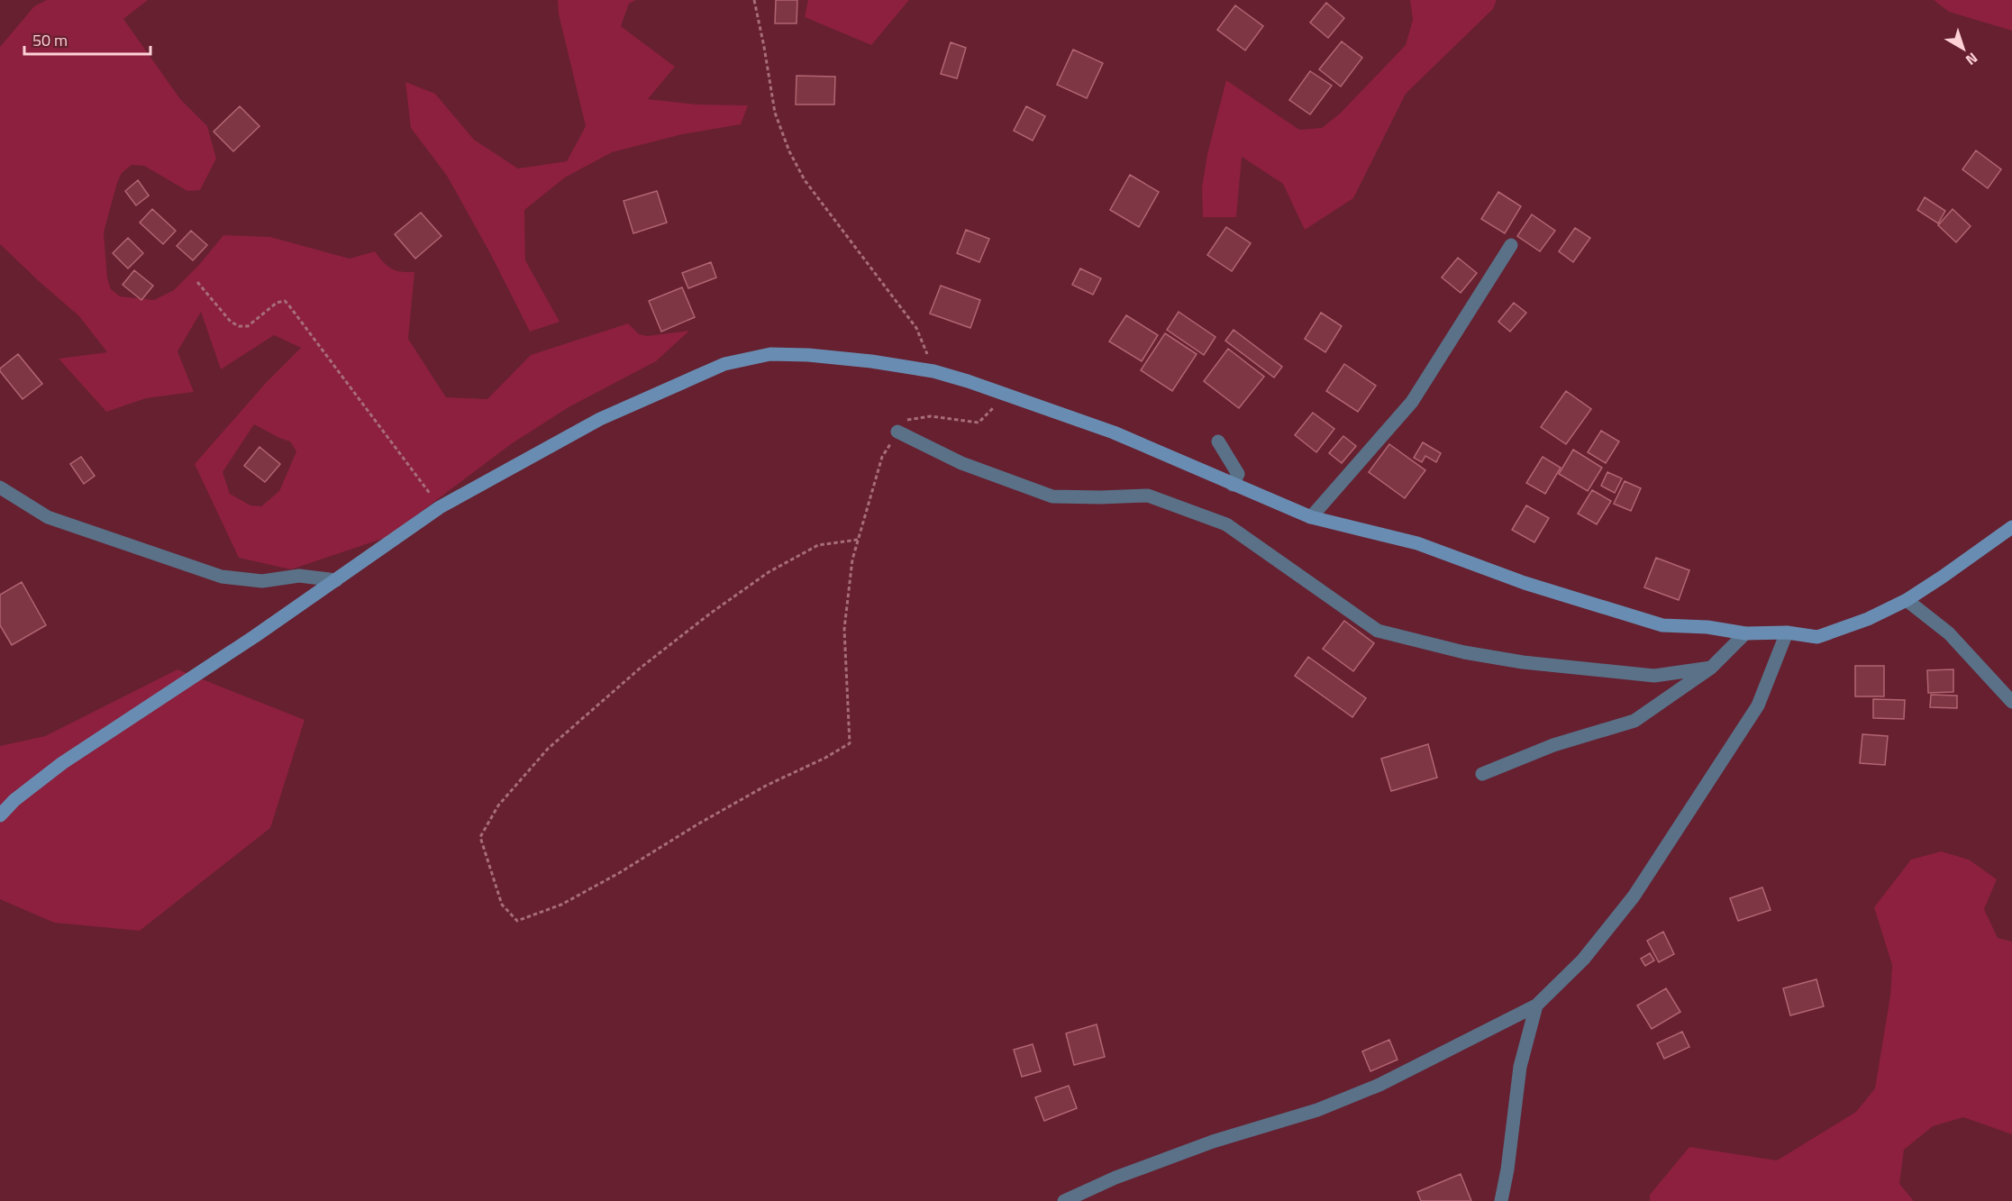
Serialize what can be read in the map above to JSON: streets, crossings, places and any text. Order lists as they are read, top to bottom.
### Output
{
  "scale_bar": "50 m",
  "north": "bottom right"
}
